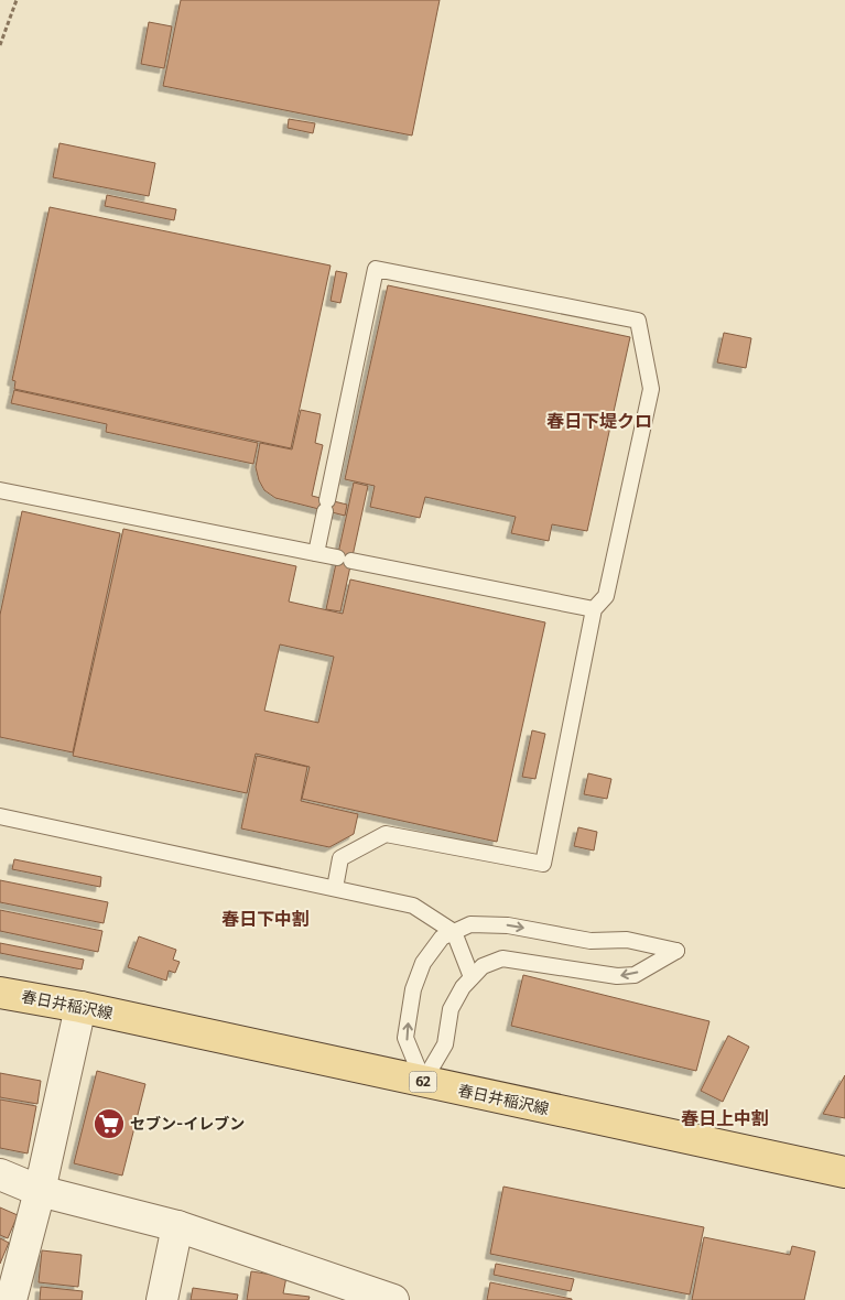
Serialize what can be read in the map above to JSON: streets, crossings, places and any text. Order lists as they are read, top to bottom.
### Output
{
  "streets": {
    "main road": ["春日井稲沢線", "62"]
  },
  "districts": ["春日下堤クロ", "春日下中割", "春日上中割"],
  "places": {
    "supermarket": ["セブン-イレブン"]
  }
}
